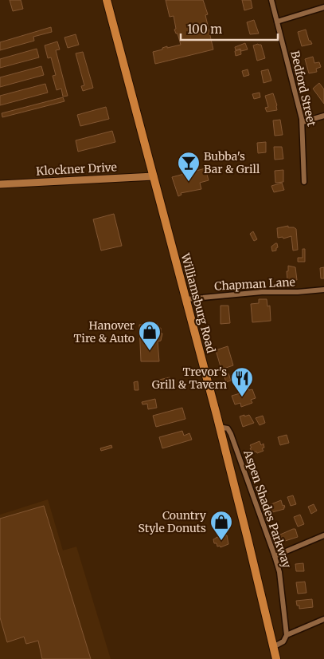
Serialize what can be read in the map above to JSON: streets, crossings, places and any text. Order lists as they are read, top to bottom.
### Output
{
  "streets": {
    "main road": ["Williamsburg Road"],
    "street": [
      "Bedford Street",
      "Klockner Drive",
      "Chapman Lane",
      "Aspen Shades Parkway"
    ]
  },
  "crossings": [
    ["Klockner Drive", "Williamsburg Road"],
    ["Chapman Lane", "Williamsburg Road"],
    ["Williamsburg Road", "Aspen Shades Parkway"]
  ],
  "places": {
    "bar": ["Bubba's Bar & Grill"],
    "shop": ["Hanover Tire & Auto", "Country Style Donuts"],
    "restaurant": ["Trevor's Grill & Tavern"]
  },
  "scale_bar": "100 m"
}
